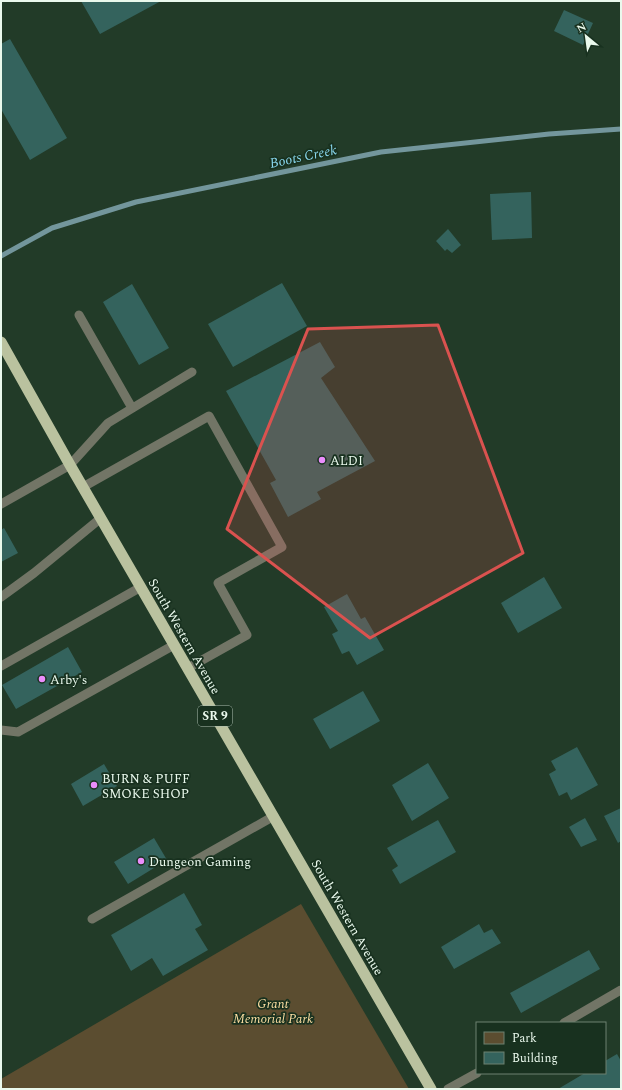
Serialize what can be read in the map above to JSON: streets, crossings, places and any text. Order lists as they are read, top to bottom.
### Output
{
  "streets": {
    "highway": ["South Western Avenue", "SR 9"]
  },
  "water": ["Boots Creek"],
  "parks": ["Grant Memorial Park"],
  "places": [
    "ALDI",
    "Arby's",
    "BURN & PUFF SMOKE SHOP",
    "Dungeon Gaming"
  ],
  "legend": ["Park", "Building"],
  "north": "top left"
}
